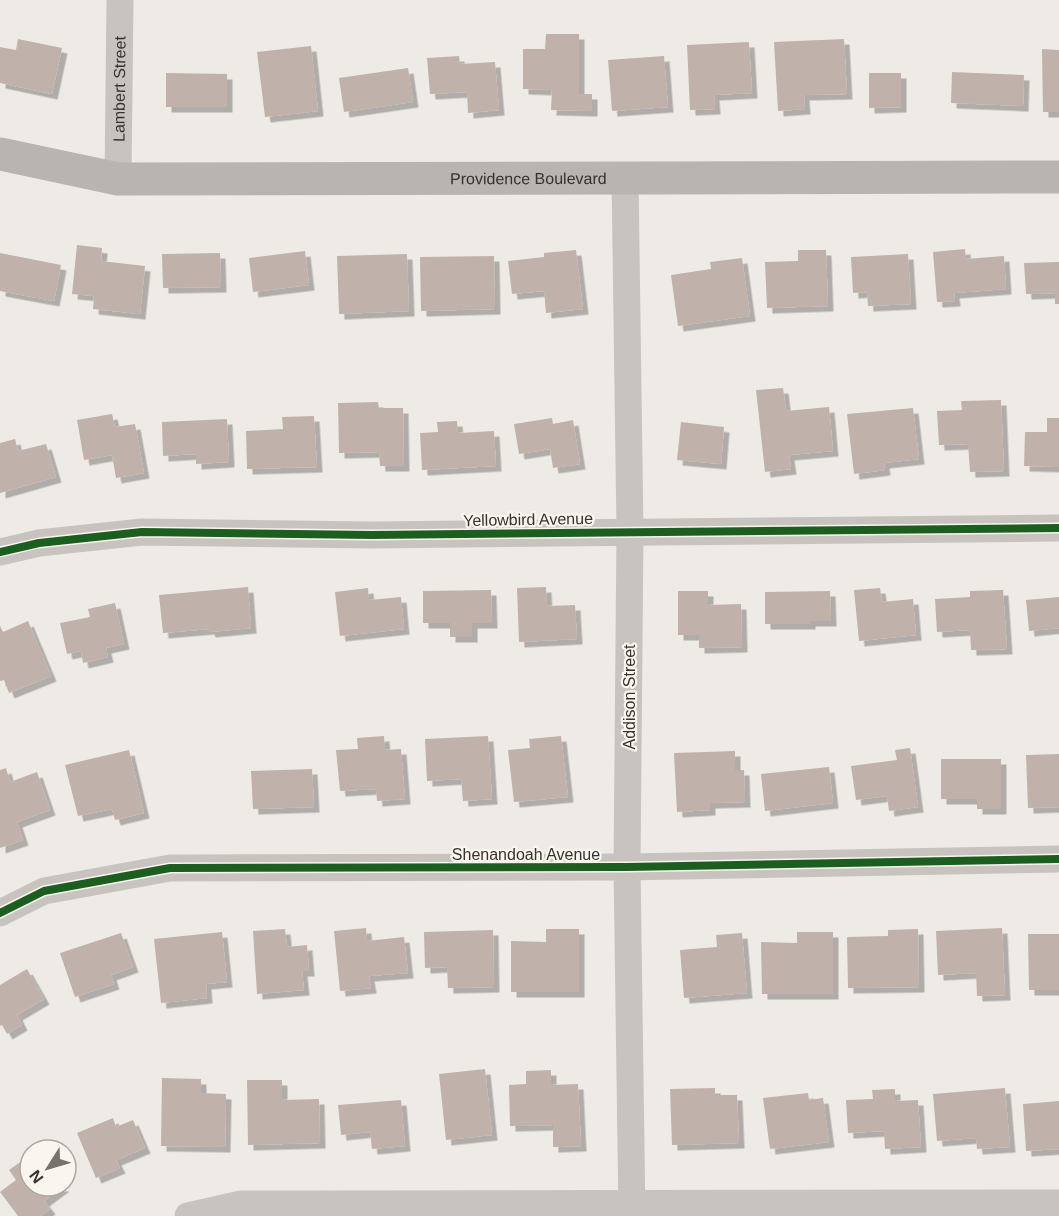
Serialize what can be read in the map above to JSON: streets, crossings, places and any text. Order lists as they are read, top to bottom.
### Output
{
  "streets": {
    "main road": ["Providence Boulevard"],
    "street": [
      "Lambert Street",
      "Yellowbird Avenue",
      "Addison Street",
      "Shenandoah Avenue"
    ]
  },
  "crossings": [
    ["Lambert Street", "Providence Boulevard"],
    ["Providence Boulevard", "Addison Street"],
    ["Yellowbird Avenue", "Addison Street"],
    ["Addison Street", "Shenandoah Avenue"]
  ],
  "north": "bottom left"
}
